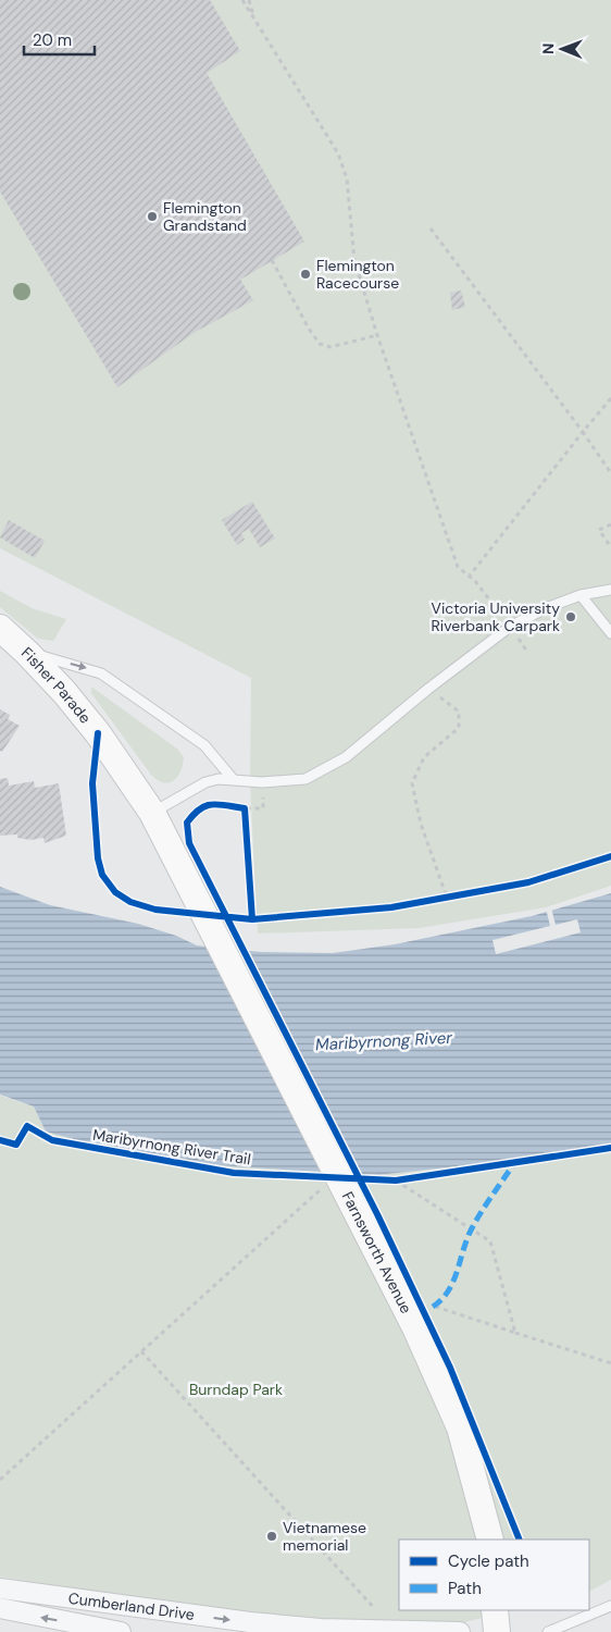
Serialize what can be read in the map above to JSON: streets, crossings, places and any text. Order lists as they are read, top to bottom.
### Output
{
  "streets": {
    "main road": ["Fisher Parade", "Farnsworth Avenue"],
    "street": ["Cumberland Drive"],
    "cycle path": ["Maribyrnong River Trail"]
  },
  "crossings": [
    ["Fisher Parade", "Farnsworth Avenue"]
  ],
  "water": ["Maribyrnong River"],
  "parks": ["Burndap Park"],
  "places": [
    "Flemington Grandstand",
    "Flemington Racecourse",
    "Victoria University Riverbank Carpark",
    "Vietnamese memorial"
  ],
  "legend": ["Cycle path", "Path"],
  "scale_bar": "20 m",
  "north": "left"
}
